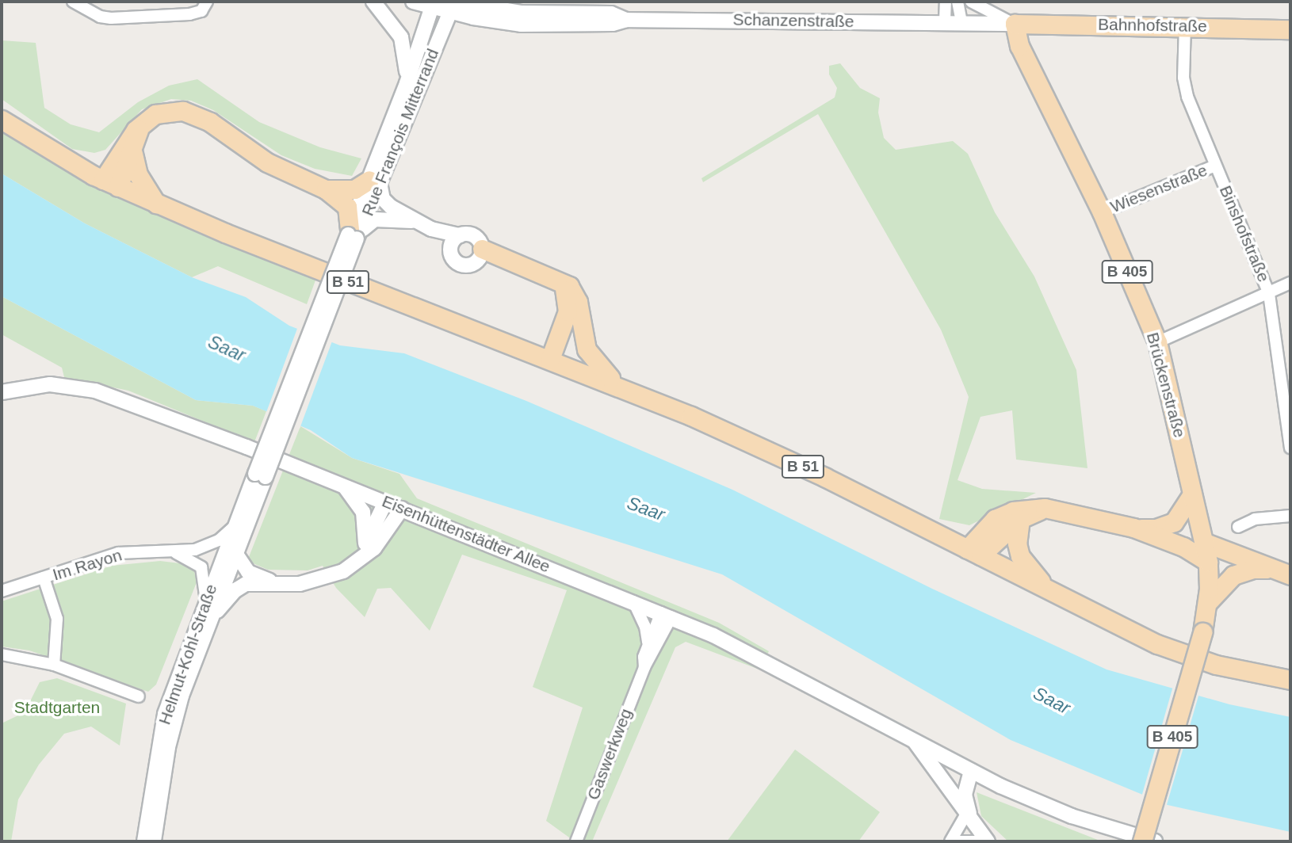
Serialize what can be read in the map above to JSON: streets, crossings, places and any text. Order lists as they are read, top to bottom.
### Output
{
  "streets": {
    "main road": [
      "Bahnhofstraße",
      "B 405",
      "B 51",
      "Brückenstraße"
    ],
    "street": [
      "Schanzenstraße",
      "Rue François Mitterrand",
      "Wiesenstraße",
      "Binshofstraße",
      "Eisenhüttenstädter Allee",
      "Im Rayon",
      "Helmut-Kohl-Straße",
      "Gaswerkweg"
    ]
  },
  "crossings": [
    ["Schanzenstraße", "Bahnhofstraße"],
    ["Schanzenstraße", "Rue François Mitterrand"],
    ["Bahnhofstraße", "Binshofstraße"],
    ["Bahnhofstraße", "Brückenstraße"],
    ["Rue François Mitterrand", "Helmut-Kohl-Straße"],
    ["Wiesenstraße", "Binshofstraße"],
    ["Wiesenstraße", "Brückenstraße"],
    ["Eisenhüttenstädter Allee", "Gaswerkweg"],
    ["Im Rayon", "Helmut-Kohl-Straße"]
  ],
  "water": ["Saar"],
  "parks": ["Stadtgarten"]
}
